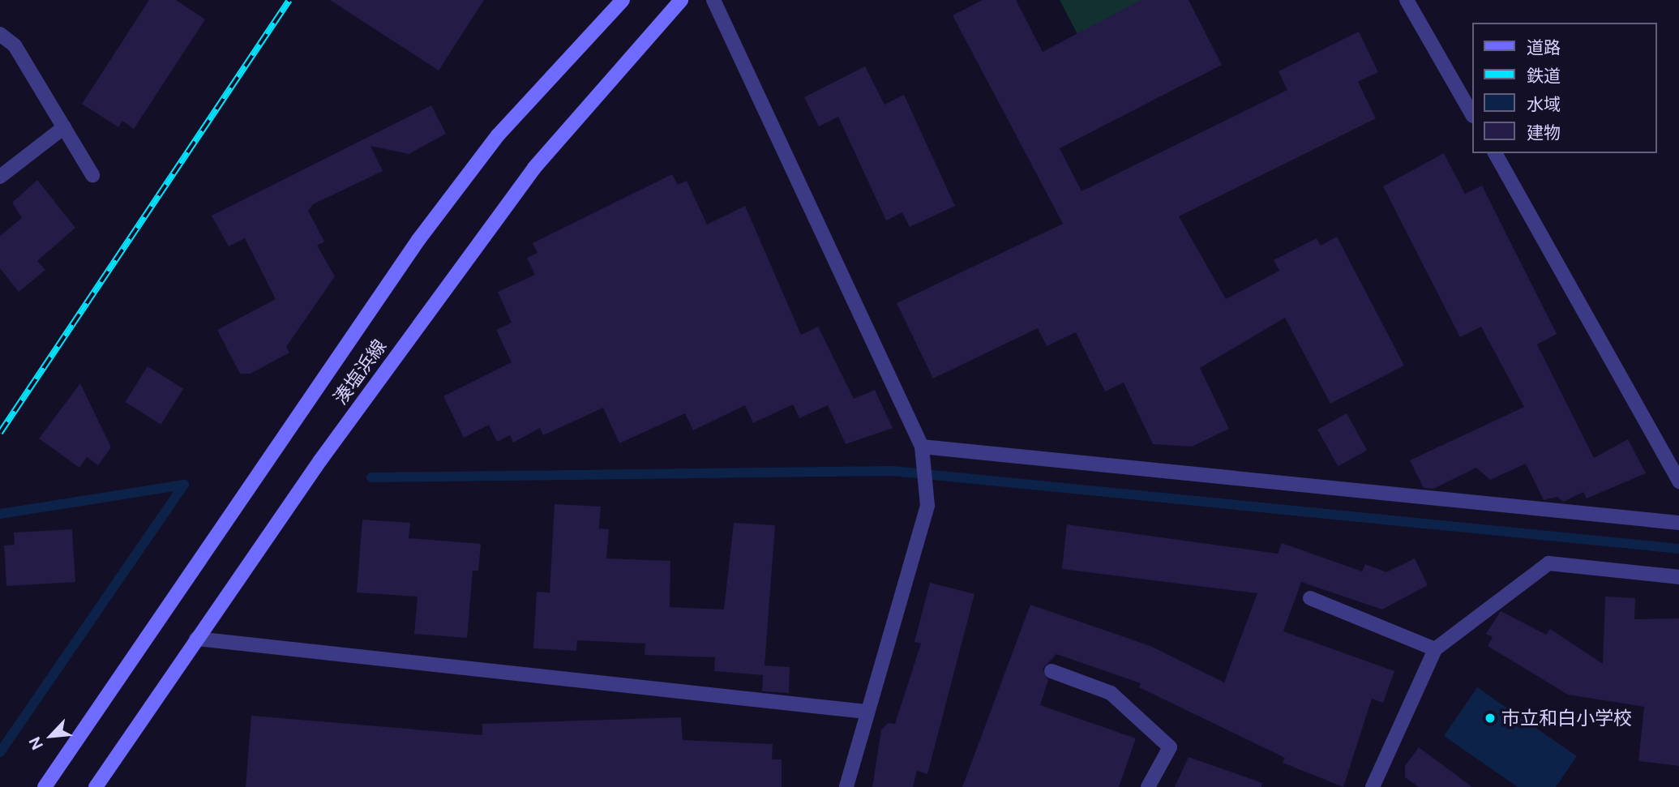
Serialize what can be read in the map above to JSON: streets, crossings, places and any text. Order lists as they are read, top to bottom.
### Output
{
  "streets": {
    "main road": ["湊塩浜線"]
  },
  "places": ["市立和白小学校"],
  "legend": [
    "道路",
    "鉄道",
    "水域",
    "建物"
  ],
  "north": "bottom left"
}
